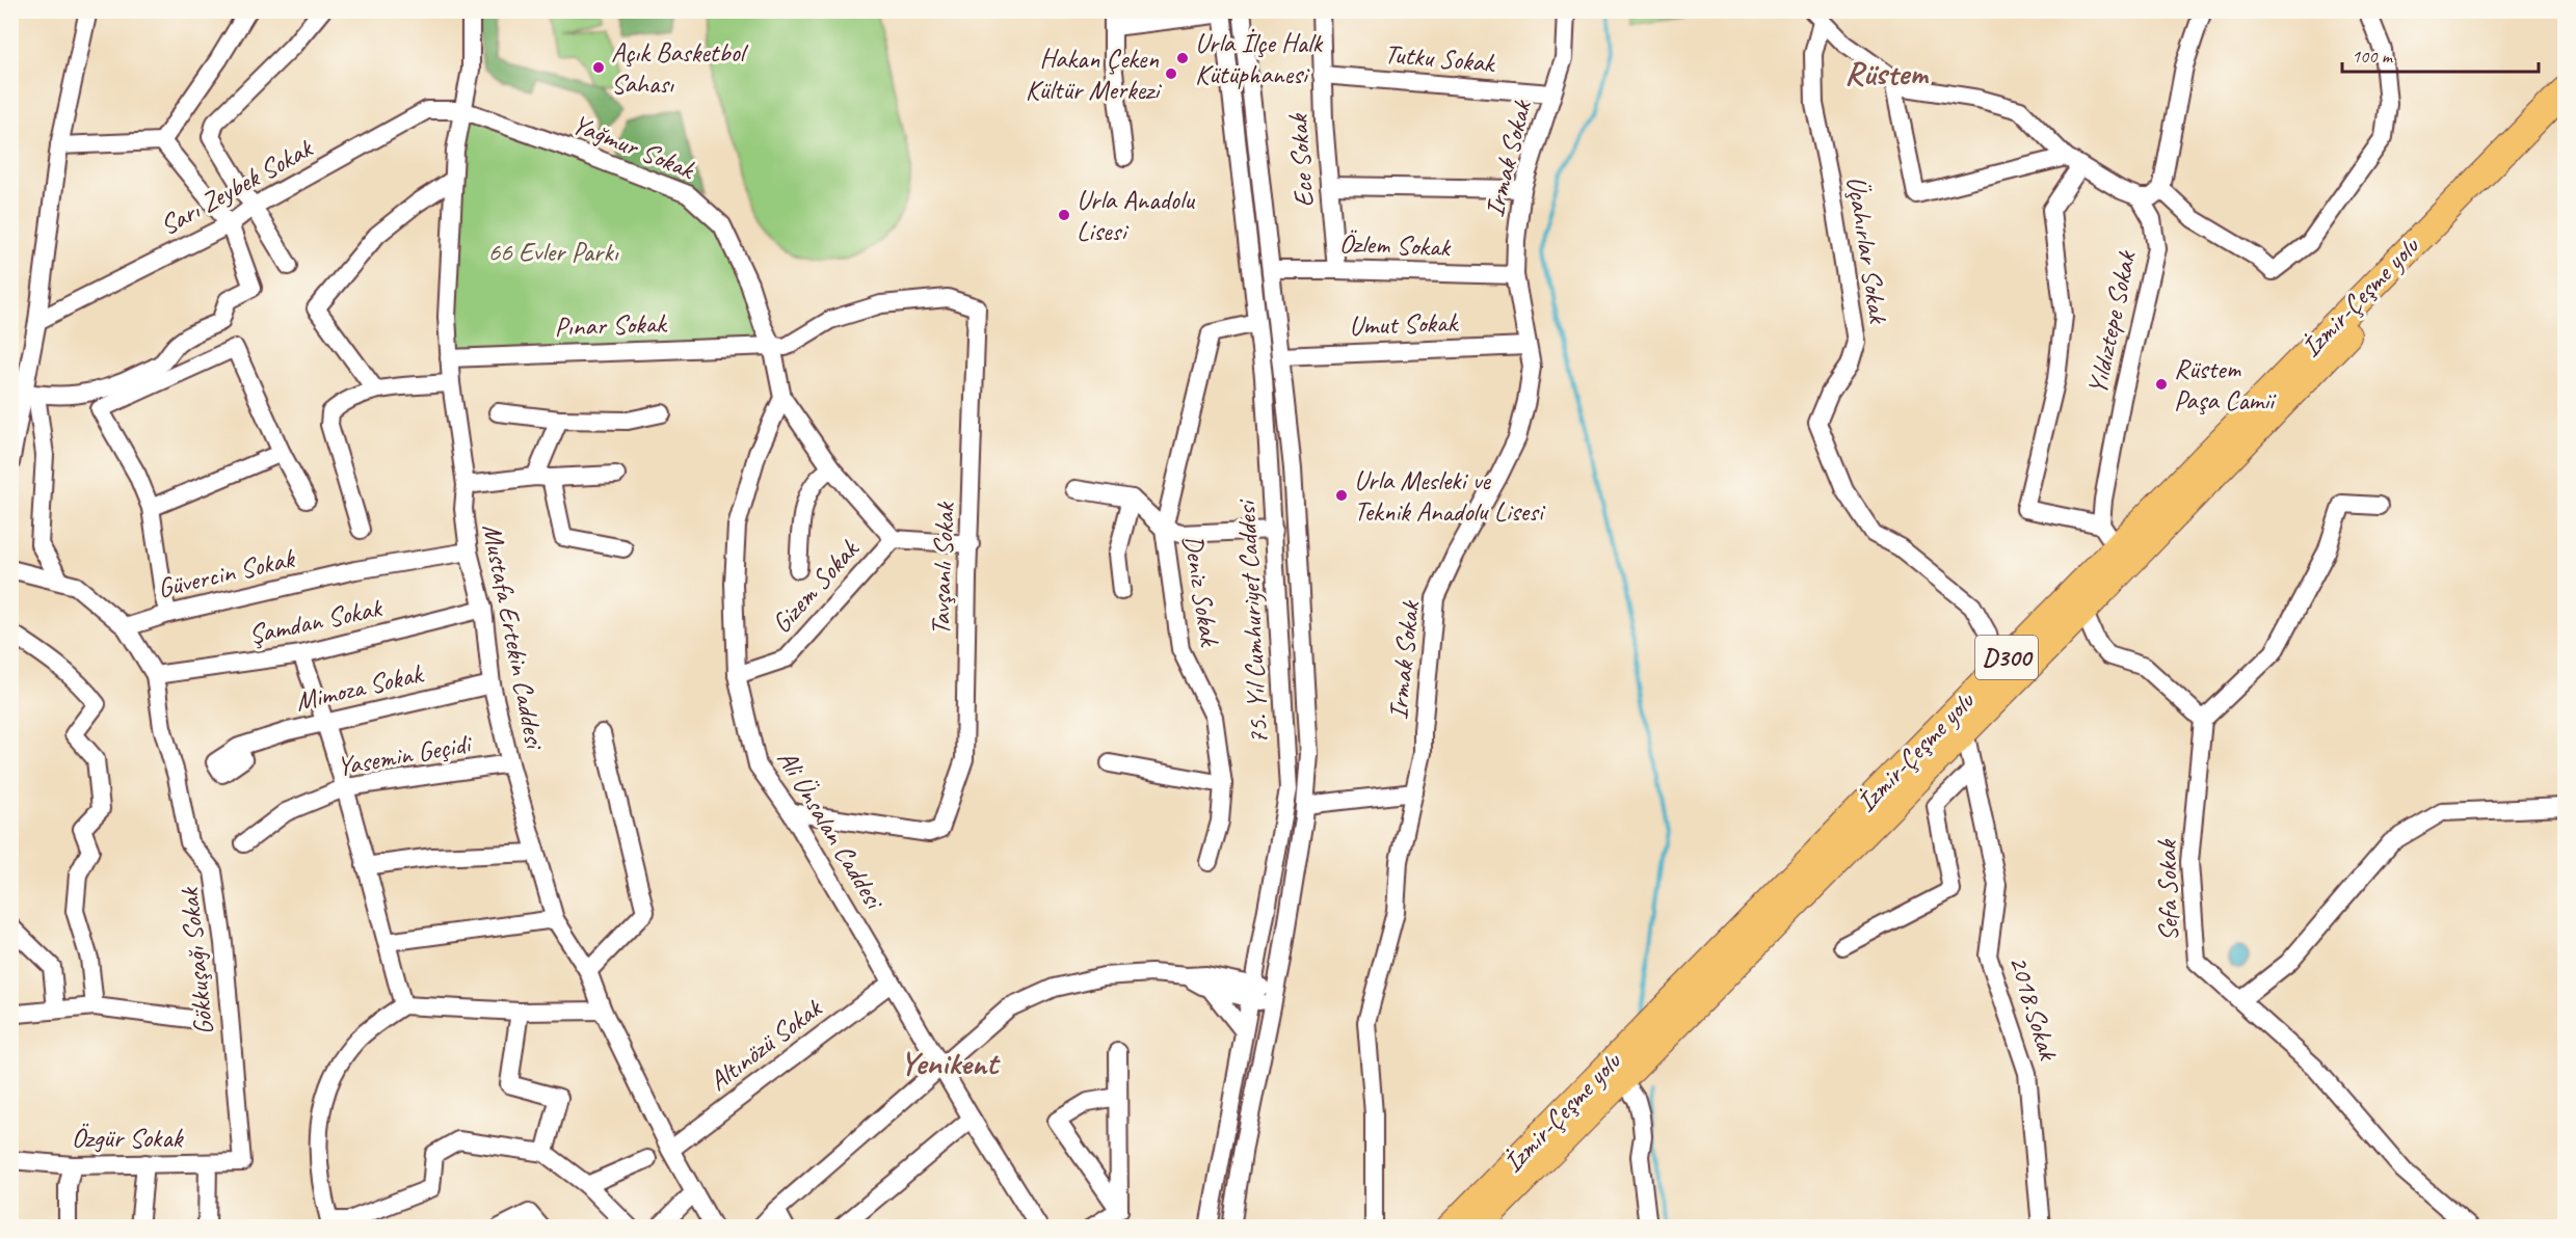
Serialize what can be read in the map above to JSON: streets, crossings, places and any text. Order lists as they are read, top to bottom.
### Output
{
  "streets": {
    "highway": ["İzmir-Çeşme yolu", "D300"],
    "street": [
      "Tutku Sokak",
      "Yağmur Sokak",
      "Irmak Sokak",
      "Ece Sokak",
      "Sarı Zeybek Sokak",
      "Özlem Sokak",
      "Üçahırlar Sokak",
      "Yıldıztepe Sokak",
      "Umut Sokak",
      "Pınar Sokak",
      "Tavşanlı Sokak",
      "Güvercin Sokak",
      "Gizem Sokak",
      "Deniz Sokak",
      "Şamdan Sokak",
      "75. Yıl Cumhuriyet Caddesi",
      "Mustafa Ertekin Caddesi",
      "Mimoza Sokak",
      "Yasemin Geçidi",
      "Ali Ünsalan Caddesi",
      "Sefa Sokak",
      "Gökkuşağı Sokak",
      "2018.Sokak",
      "Altınözü Sokak",
      "Özgür Sokak"
    ]
  },
  "crossings": [
    ["Tutku Sokak", "Irmak Sokak"],
    ["Tutku Sokak", "Ece Sokak"],
    ["Yağmur Sokak", "Sarı Zeybek Sokak"],
    ["Yağmur Sokak", "Pınar Sokak"],
    ["Yağmur Sokak", "Mustafa Ertekin Caddesi"],
    ["Irmak Sokak", "Özlem Sokak"],
    ["Irmak Sokak", "Umut Sokak"],
    ["Ece Sokak", "Özlem Sokak"],
    ["Sarı Zeybek Sokak", "Mustafa Ertekin Caddesi"],
    ["Özlem Sokak", "75. Yıl Cumhuriyet Caddesi"],
    ["Üçahırlar Sokak", "İzmir-Çeşme yolu"],
    ["İzmir-Çeşme yolu", "2018.Sokak"],
    ["Umut Sokak", "75. Yıl Cumhuriyet Caddesi"],
    ["Pınar Sokak", "Tavşanlı Sokak"],
    ["Pınar Sokak", "Mustafa Ertekin Caddesi"],
    ["Tavşanlı Sokak", "Ali Ünsalan Caddesi"],
    ["Güvercin Sokak", "Mustafa Ertekin Caddesi"],
    ["Güvercin Sokak", "Gökkuşağı Sokak"],
    ["Gizem Sokak", "Ali Ünsalan Caddesi"],
    ["Deniz Sokak", "75. Yıl Cumhuriyet Caddesi"],
    ["Şamdan Sokak", "Mustafa Ertekin Caddesi"],
    ["Şamdan Sokak", "Gökkuşağı Sokak"],
    ["Mustafa Ertekin Caddesi", "Mimoza Sokak"],
    ["Mustafa Ertekin Caddesi", "Yasemin Geçidi"],
    ["Mustafa Ertekin Caddesi", "Altınözü Sokak"],
    ["Ali Ünsalan Caddesi", "Altınözü Sokak"],
    ["Gökkuşağı Sokak", "Özgür Sokak"]
  ],
  "districts": ["Rüstem", "Yenikent"],
  "parks": ["66 Evler Parkı"],
  "places": [
    "Urla İlçe Halk Kütüphanesi",
    "Açık Basketbol Sahası",
    "Hakan Çeken Kültür Merkezi",
    "Urla Anadolu Lisesi",
    "Rüstem Paşa Camii",
    "Urla Mesleki ve Teknik Anadolu Lisesi"
  ],
  "scale_bar": "100 m"
}
